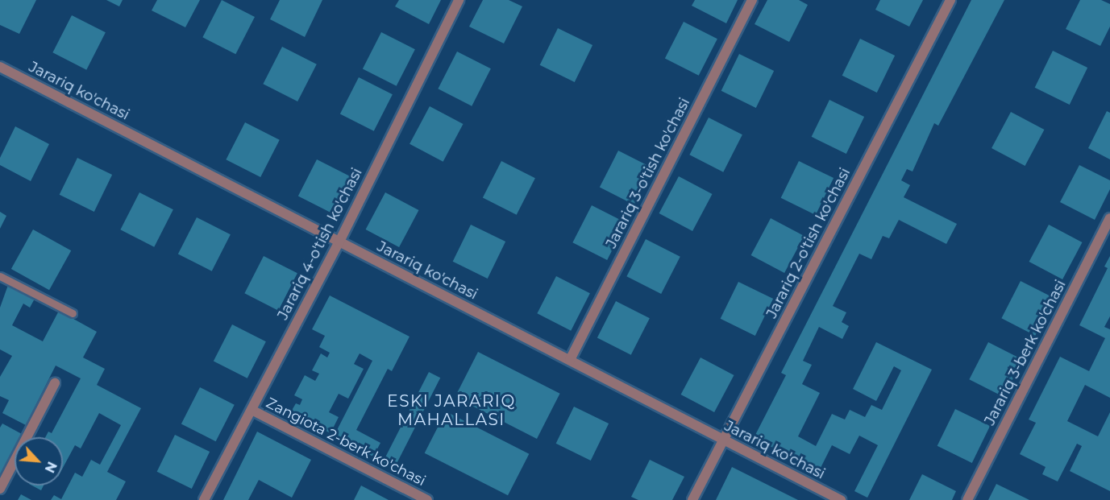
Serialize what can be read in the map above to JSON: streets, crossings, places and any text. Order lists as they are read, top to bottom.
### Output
{
  "streets": {
    "street": [
      "Jarariq ko'chasi",
      "Jarariq 3-o'tish ko'chasi",
      "Jarariq 2-o'tish ko'chasi",
      "Jarariq 4-o'tish ko'chasi",
      "Jarariq 3-berk ko'chasi",
      "Zangiota 2-berk ko'chasi"
    ]
  },
  "crossings": [
    ["Jarariq ko'chasi", "Jarariq 3-o'tish ko'chasi"],
    ["Jarariq ko'chasi", "Jarariq 2-o'tish ko'chasi"],
    ["Jarariq ko'chasi", "Jarariq 4-o'tish ko'chasi"],
    ["Jarariq 4-o'tish ko'chasi", "Zangiota 2-berk ko'chasi"]
  ],
  "districts": ["ESKI JARARIQ MAHALLASI"],
  "north": "bottom right"
}
